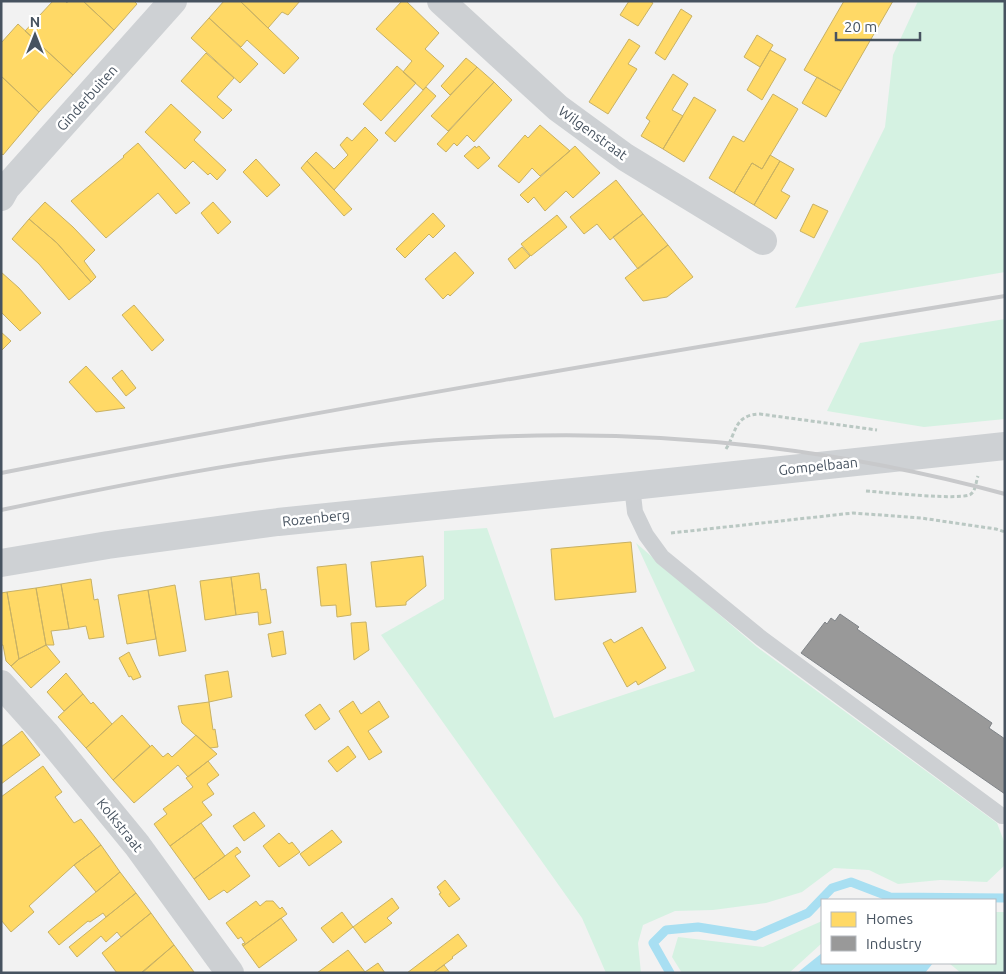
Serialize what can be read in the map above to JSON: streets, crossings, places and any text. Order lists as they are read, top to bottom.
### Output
{
  "streets": {
    "street": [
      "Ginderbuiten",
      "Wilgenstraat",
      "Gompelbaan",
      "Rozenberg",
      "Kolkstraat"
    ]
  },
  "crossings": [
    ["Gompelbaan", "Rozenberg"]
  ],
  "legend": ["Homes", "Industry"],
  "scale_bar": "20 m",
  "north": "top"
}
